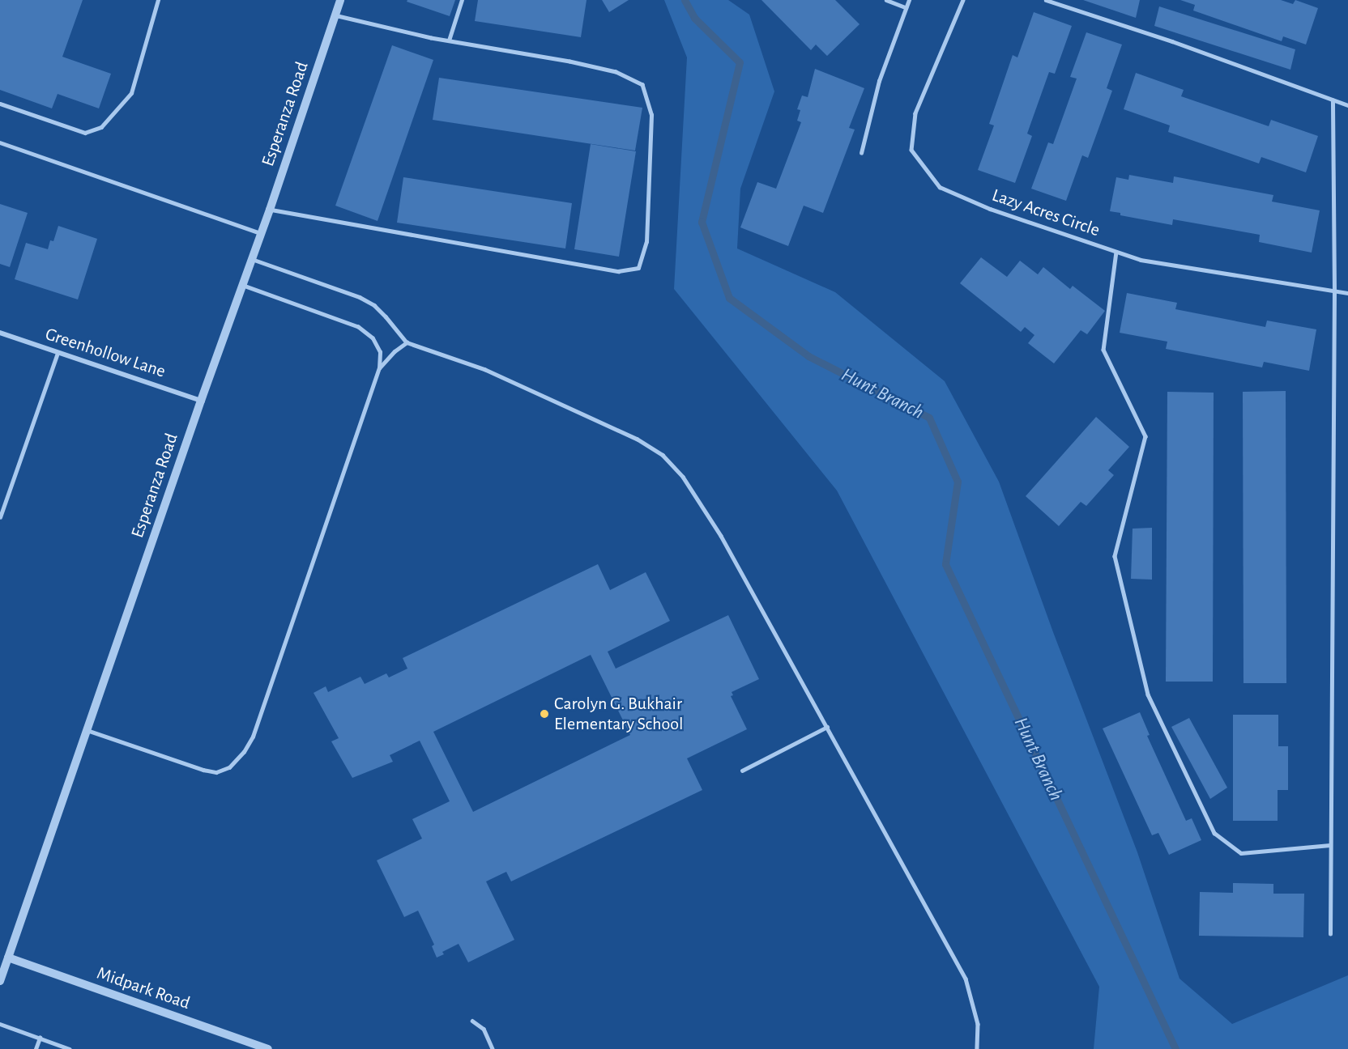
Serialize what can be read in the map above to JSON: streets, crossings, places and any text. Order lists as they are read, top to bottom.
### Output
{
  "streets": {
    "street": ["Esperanza Road", "Greenhollow Lane", "Midpark Road"],
    "lane": ["Lazy Acres Circle"]
  },
  "crossings": [
    ["Esperanza Road", "Greenhollow Lane"],
    ["Esperanza Road", "Midpark Road"]
  ],
  "water": ["Hunt Branch"],
  "places": ["Carolyn G. Bukhair Elementary School"]
}
